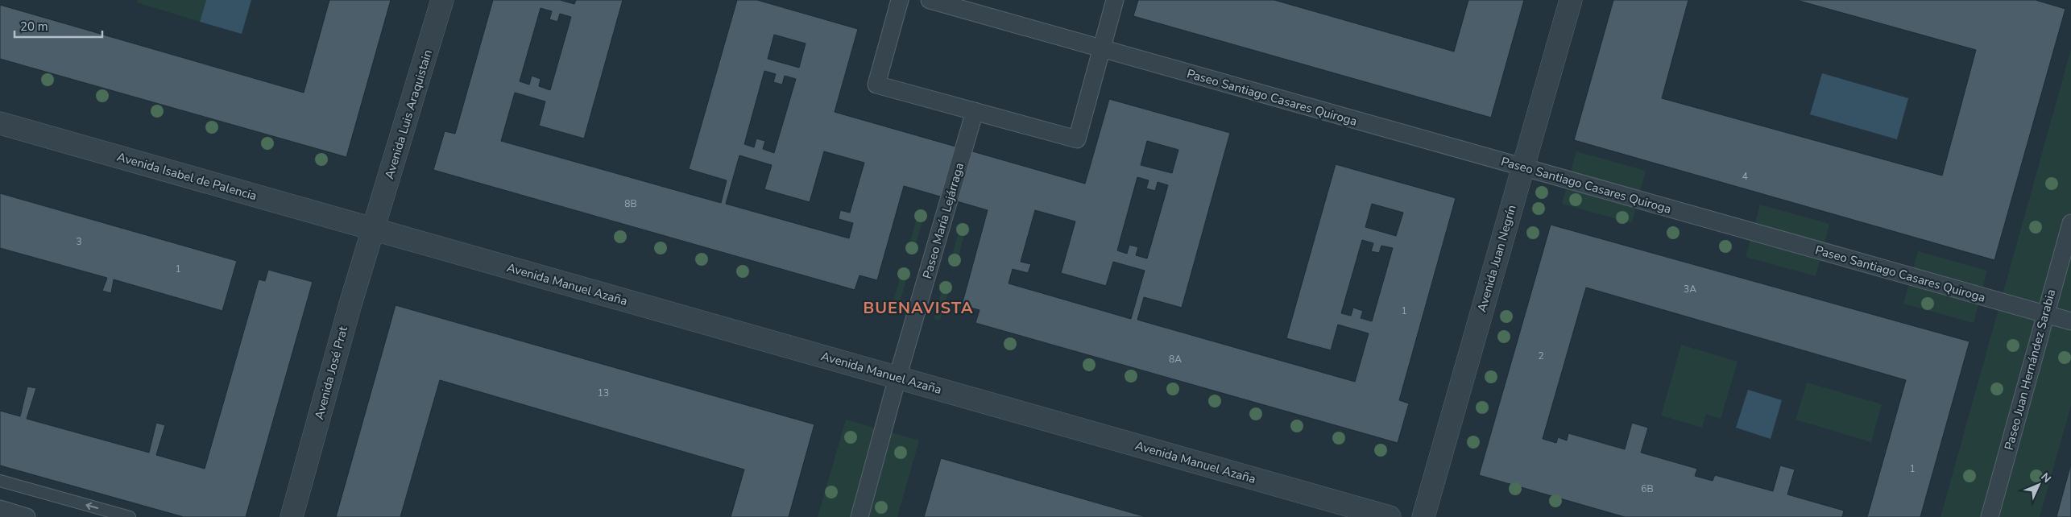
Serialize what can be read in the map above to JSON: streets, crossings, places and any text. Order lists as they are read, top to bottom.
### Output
{
  "streets": {
    "street": [
      "Paseo Santiago Casares Quiroga",
      "Avenida Luis Araquistain",
      "Avenida Isabel de Palencia",
      "Paseo María Lejárraga",
      "Avenida Juan Negrín",
      "Avenida Manuel Azaña",
      "Paseo Juan Hernández Sarabia",
      "Avenida José Prat"
    ]
  },
  "crossings": [
    ["Paseo Santiago Casares Quiroga", "Avenida Juan Negrín"],
    ["Paseo Santiago Casares Quiroga", "Paseo Juan Hernández Sarabia"],
    ["Avenida Luis Araquistain", "Avenida Isabel de Palencia"],
    ["Avenida Luis Araquistain", "Avenida Manuel Azaña"],
    ["Avenida Luis Araquistain", "Avenida José Prat"],
    ["Avenida Isabel de Palencia", "Avenida Manuel Azaña"],
    ["Avenida Isabel de Palencia", "Avenida José Prat"],
    ["Paseo María Lejárraga", "Avenida Manuel Azaña"],
    ["Avenida Manuel Azaña", "Avenida José Prat"]
  ],
  "districts": ["BUENAVISTA"],
  "house_numbers": [
    "4",
    "8B",
    "3",
    "1",
    "3A",
    "1",
    "2",
    "8A",
    "13",
    "1",
    "6B"
  ],
  "scale_bar": "20 m",
  "north": "top right"
}
